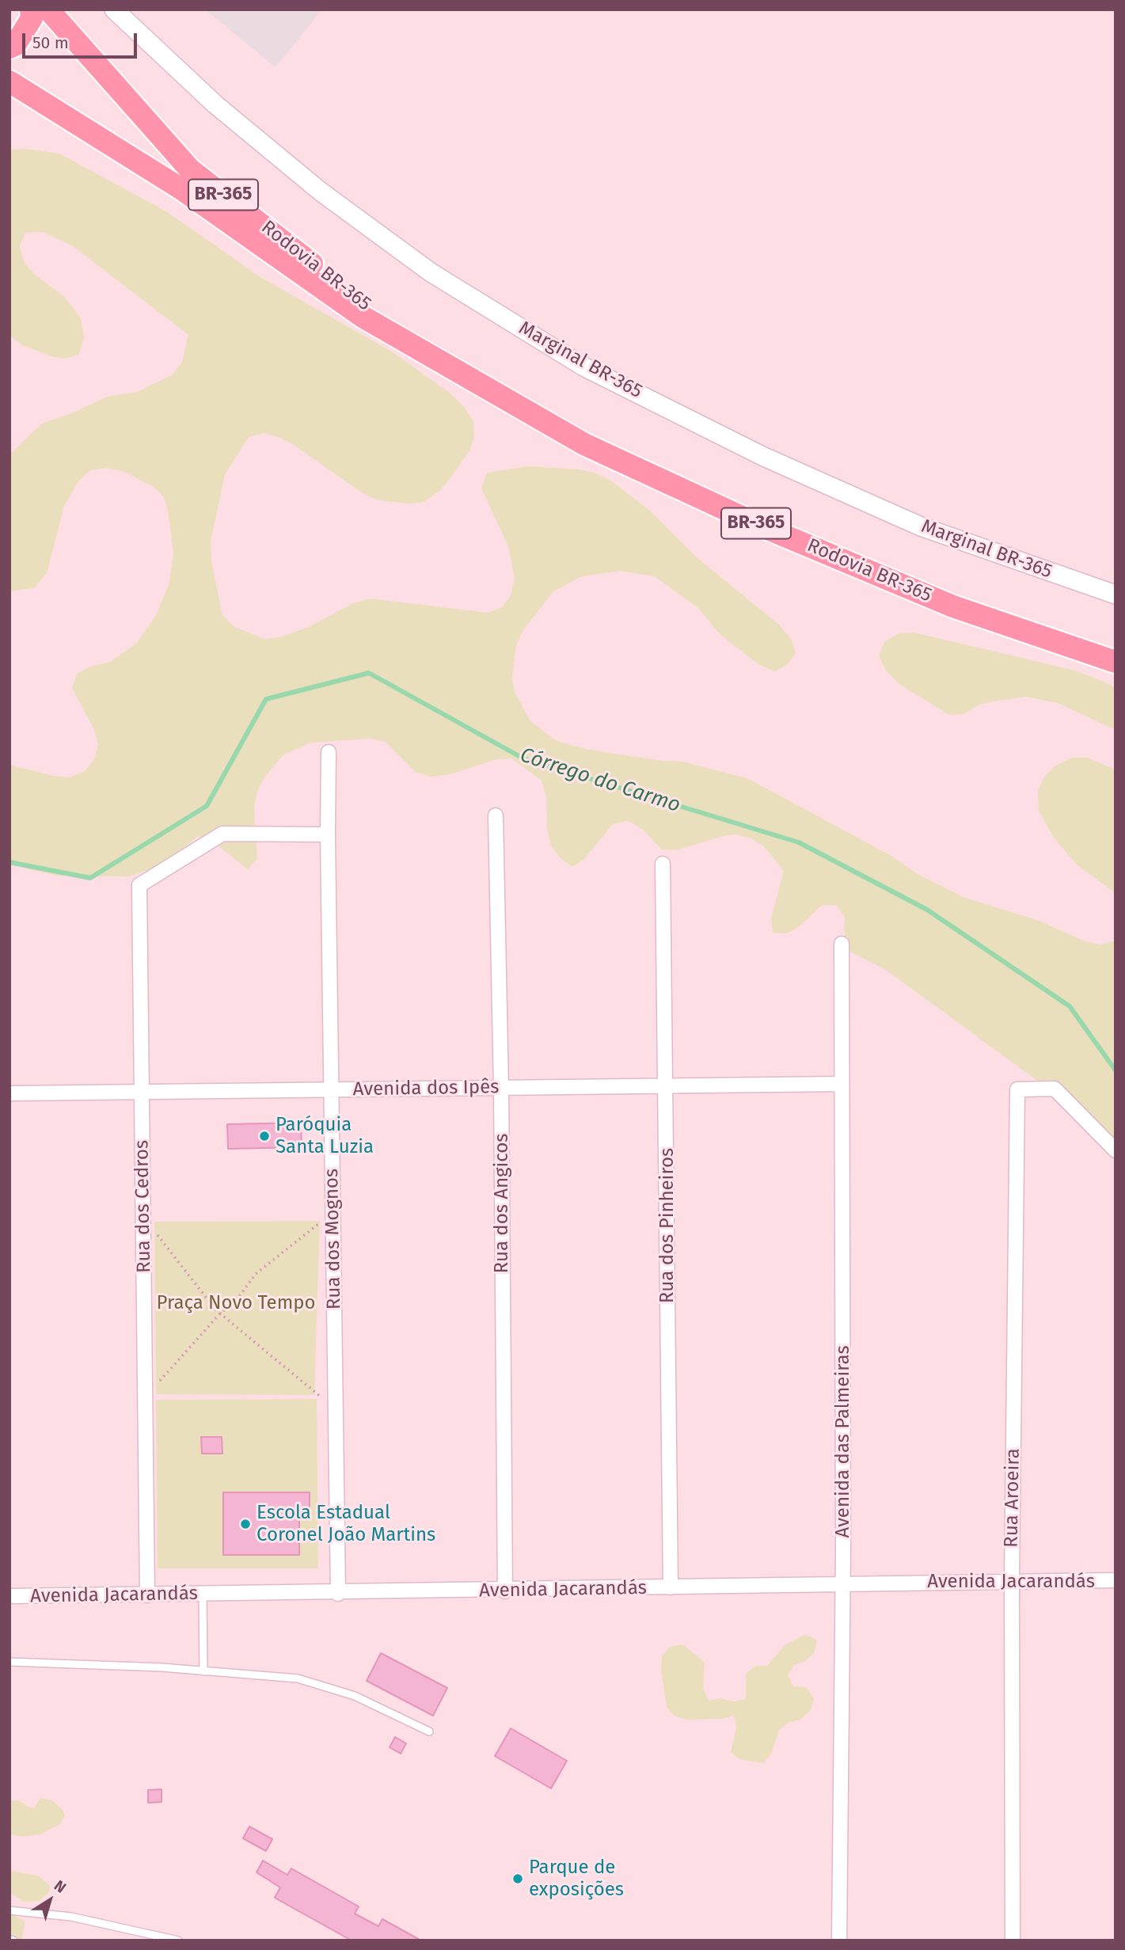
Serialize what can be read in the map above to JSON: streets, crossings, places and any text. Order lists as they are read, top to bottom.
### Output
{
  "streets": {
    "main road": ["BR-365", "Rodovia BR-365"],
    "street": [
      "Marginal BR-365",
      "Avenida dos Ipês",
      "Rua dos Angicos",
      "Rua dos Cedros",
      "Rua dos Pinheiros",
      "Rua dos Mognos",
      "Avenida das Palmeiras",
      "Rua Aroeira",
      "Avenida Jacarandás"
    ]
  },
  "crossings": [
    ["Avenida dos Ipês", "Rua dos Angicos"],
    ["Avenida dos Ipês", "Rua dos Cedros"],
    ["Avenida dos Ipês", "Rua dos Pinheiros"],
    ["Avenida dos Ipês", "Rua dos Mognos"],
    ["Avenida dos Ipês", "Avenida das Palmeiras"],
    ["Rua dos Angicos", "Avenida Jacarandás"],
    ["Rua dos Cedros", "Rua dos Mognos"],
    ["Rua dos Cedros", "Avenida Jacarandás"],
    ["Rua dos Pinheiros", "Avenida Jacarandás"],
    ["Rua dos Mognos", "Avenida Jacarandás"],
    ["Avenida das Palmeiras", "Avenida Jacarandás"],
    ["Rua Aroeira", "Avenida Jacarandás"]
  ],
  "water": ["Córrego do Carmo"],
  "parks": ["Praça Novo Tempo"],
  "places": ["Paróquia Santa Luzia", "Escola Estadual Coronel João Martins", "Parque de exposições"],
  "scale_bar": "50 m",
  "north": "top right"
}
